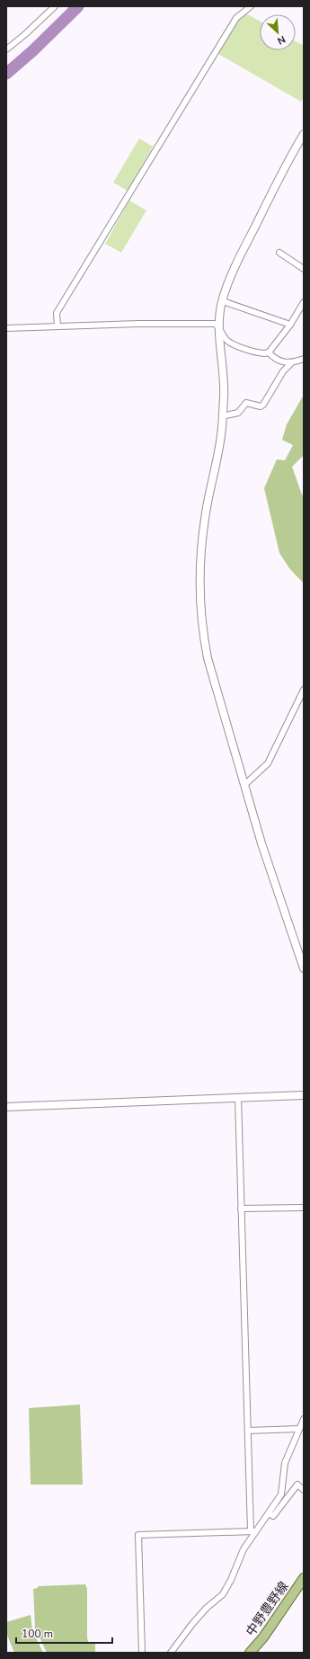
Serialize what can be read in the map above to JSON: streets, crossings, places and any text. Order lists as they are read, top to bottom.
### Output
{
  "streets": {
    "main road": ["中野豊野線"]
  },
  "scale_bar": "100 m",
  "north": "bottom right"
}
